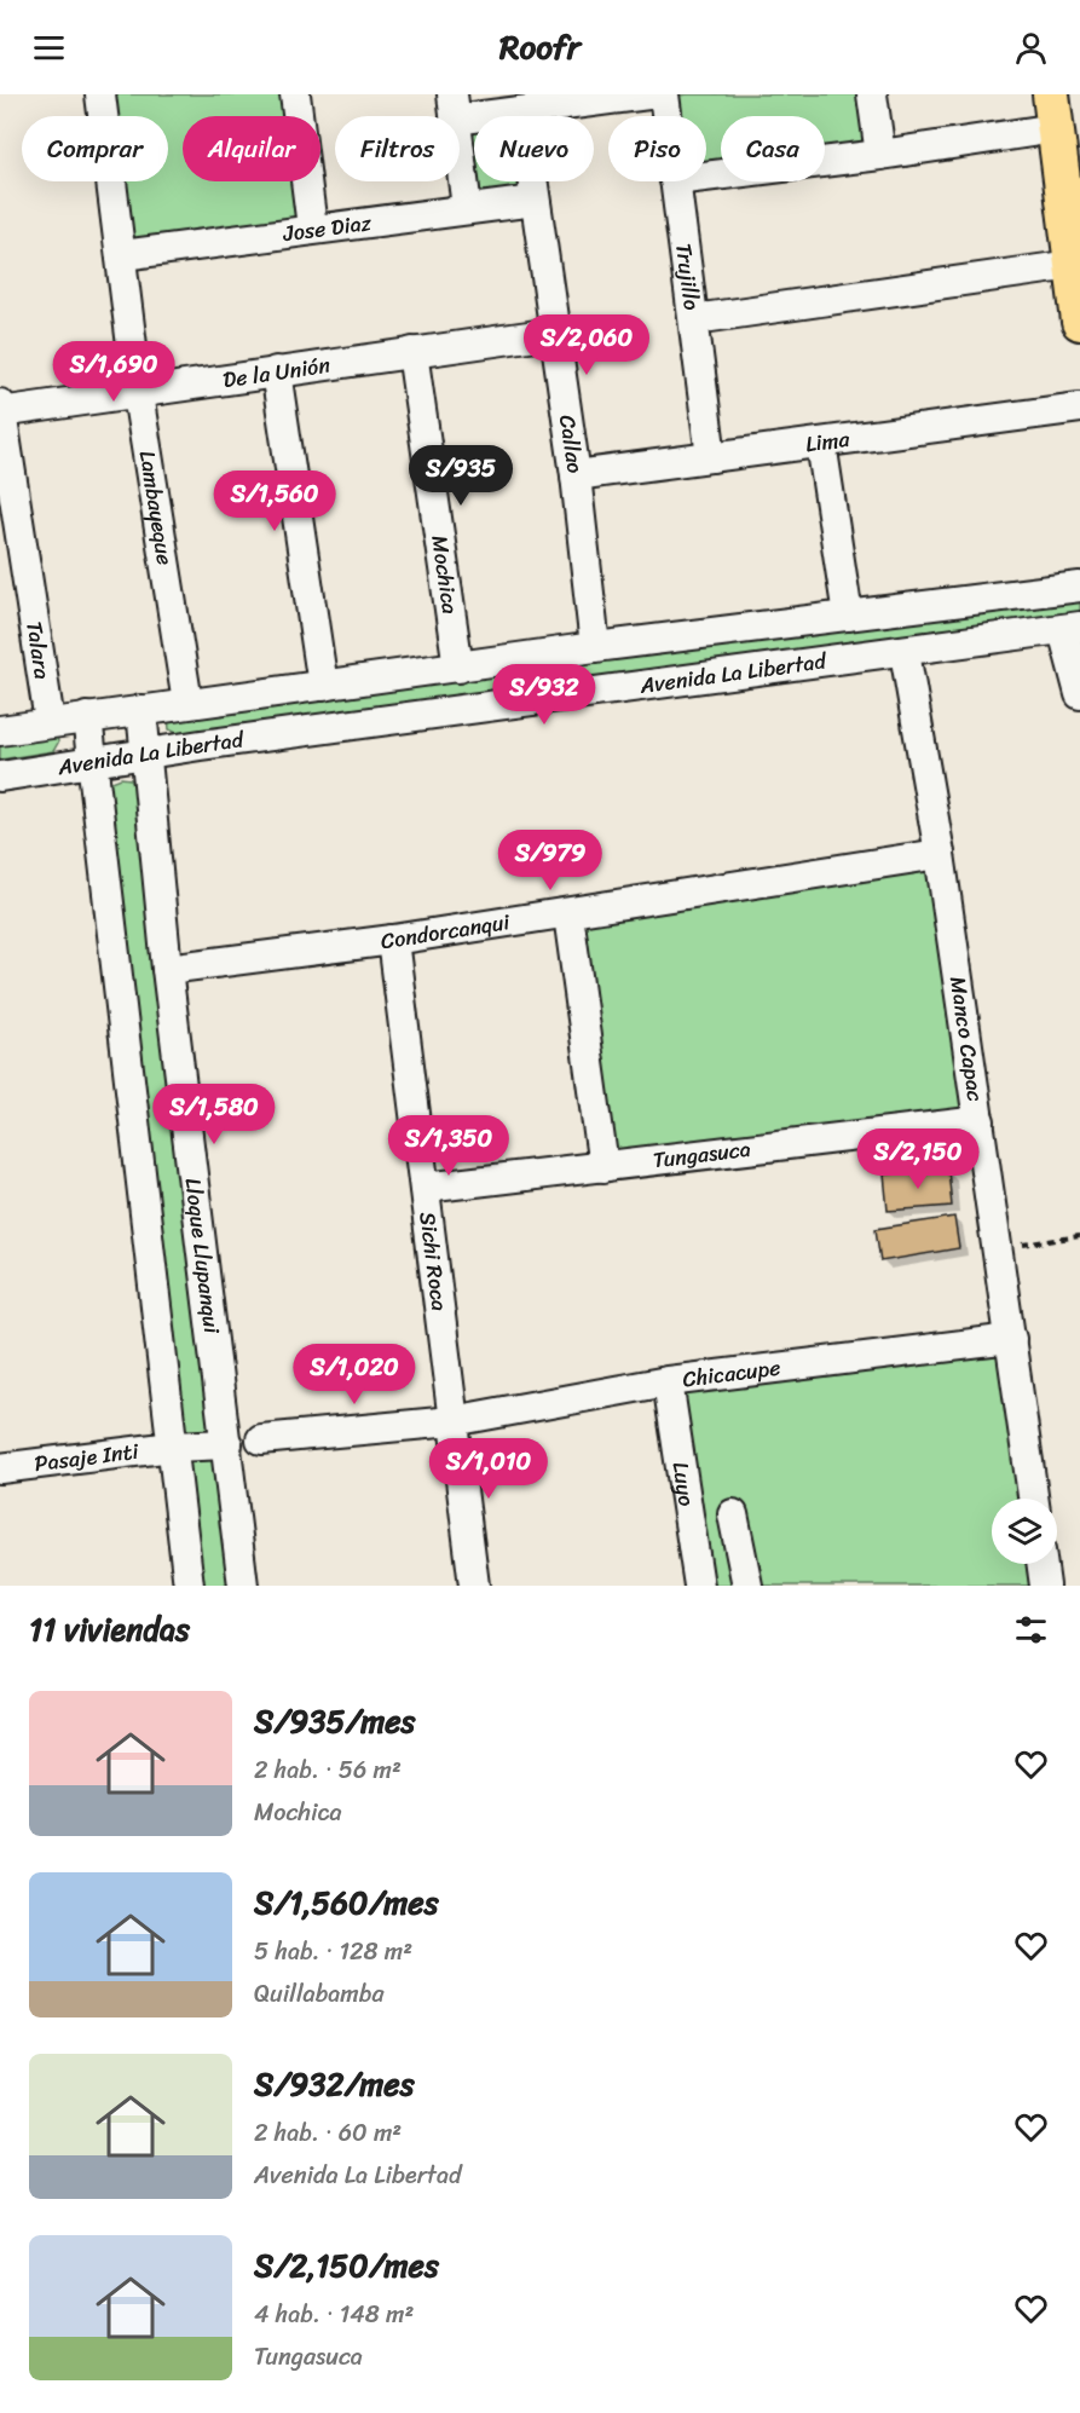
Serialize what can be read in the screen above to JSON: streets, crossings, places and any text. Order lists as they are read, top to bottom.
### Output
{
  "streets": {
    "street": [
      "Jose Diaz",
      "Trujillo",
      "De la Unión",
      "Lima",
      "Callao",
      "Lambayeque",
      "Mochica",
      "Talara",
      "Avenida La Libertad",
      "Condorcanqui",
      "Manco Capac",
      "Tungasuca",
      "Lloque Llupanqui",
      "Sichi Roca",
      "Chicacupe",
      "Pasaje Inti",
      "Luyo"
    ]
  },
  "crossings": [
    ["Jose Diaz", "Callao"],
    ["Jose Diaz", "Lambayeque"],
    ["Trujillo", "Lima"],
    ["De la Unión", "Callao"],
    ["De la Unión", "Lambayeque"],
    ["De la Unión", "Mochica"],
    ["De la Unión", "Talara"],
    ["Lima", "Callao"],
    ["Callao", "Avenida La Libertad"],
    ["Lambayeque", "Avenida La Libertad"],
    ["Mochica", "Avenida La Libertad"],
    ["Talara", "Avenida La Libertad"],
    ["Avenida La Libertad", "Manco Capac"],
    ["Avenida La Libertad", "Lloque Llupanqui"],
    ["Condorcanqui", "Manco Capac"],
    ["Condorcanqui", "Lloque Llupanqui"],
    ["Condorcanqui", "Sichi Roca"],
    ["Manco Capac", "Tungasuca"],
    ["Manco Capac", "Chicacupe"],
    ["Tungasuca", "Sichi Roca"],
    ["Lloque Llupanqui", "Pasaje Inti"],
    ["Sichi Roca", "Chicacupe"],
    ["Chicacupe", "Luyo"]
  ],
  "page": {
    "header": "Roofr",
    "chip": [
      "Comprar",
      "Alquilar",
      "Filtros",
      "Nuevo",
      "Piso",
      "Casa"
    ],
    "price": [
      "S/2,060",
      "S/1,690",
      "S/935",
      "S/1,560",
      "S/932",
      "S/979",
      "S/1,580",
      "S/1,350",
      "S/2,150",
      "S/1,020",
      "S/1,010"
    ],
    "heading": "11 viviendas",
    "list": [
      {
        "name": "S/935/mes",
        "note": "2 hab. · 56 m² · Mochica"
      },
      {
        "name": "S/1,560/mes",
        "note": "5 hab. · 128 m² · Quillabamba"
      },
      {
        "name": "S/932/mes",
        "note": "2 hab. · 60 m² · Avenida La Libertad"
      },
      {
        "name": "S/2,150/mes",
        "note": "4 hab. · 148 m² · Tungasuca"
      }
    ]
  }
}
